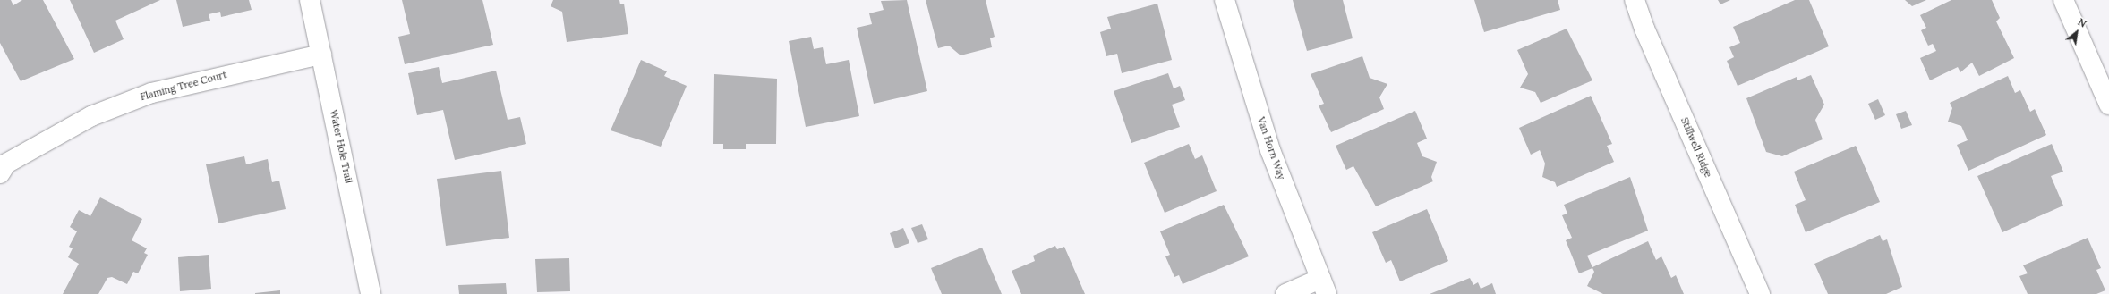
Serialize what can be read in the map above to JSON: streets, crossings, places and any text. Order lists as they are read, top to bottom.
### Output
{
  "streets": {
    "street": [
      "Flaming Tree Court",
      "Water Hole Trail",
      "Stillwell Ridge",
      "Van Horn Way"
    ]
  },
  "crossings": [
    ["Flaming Tree Court", "Water Hole Trail"]
  ],
  "north": "top right"
}
